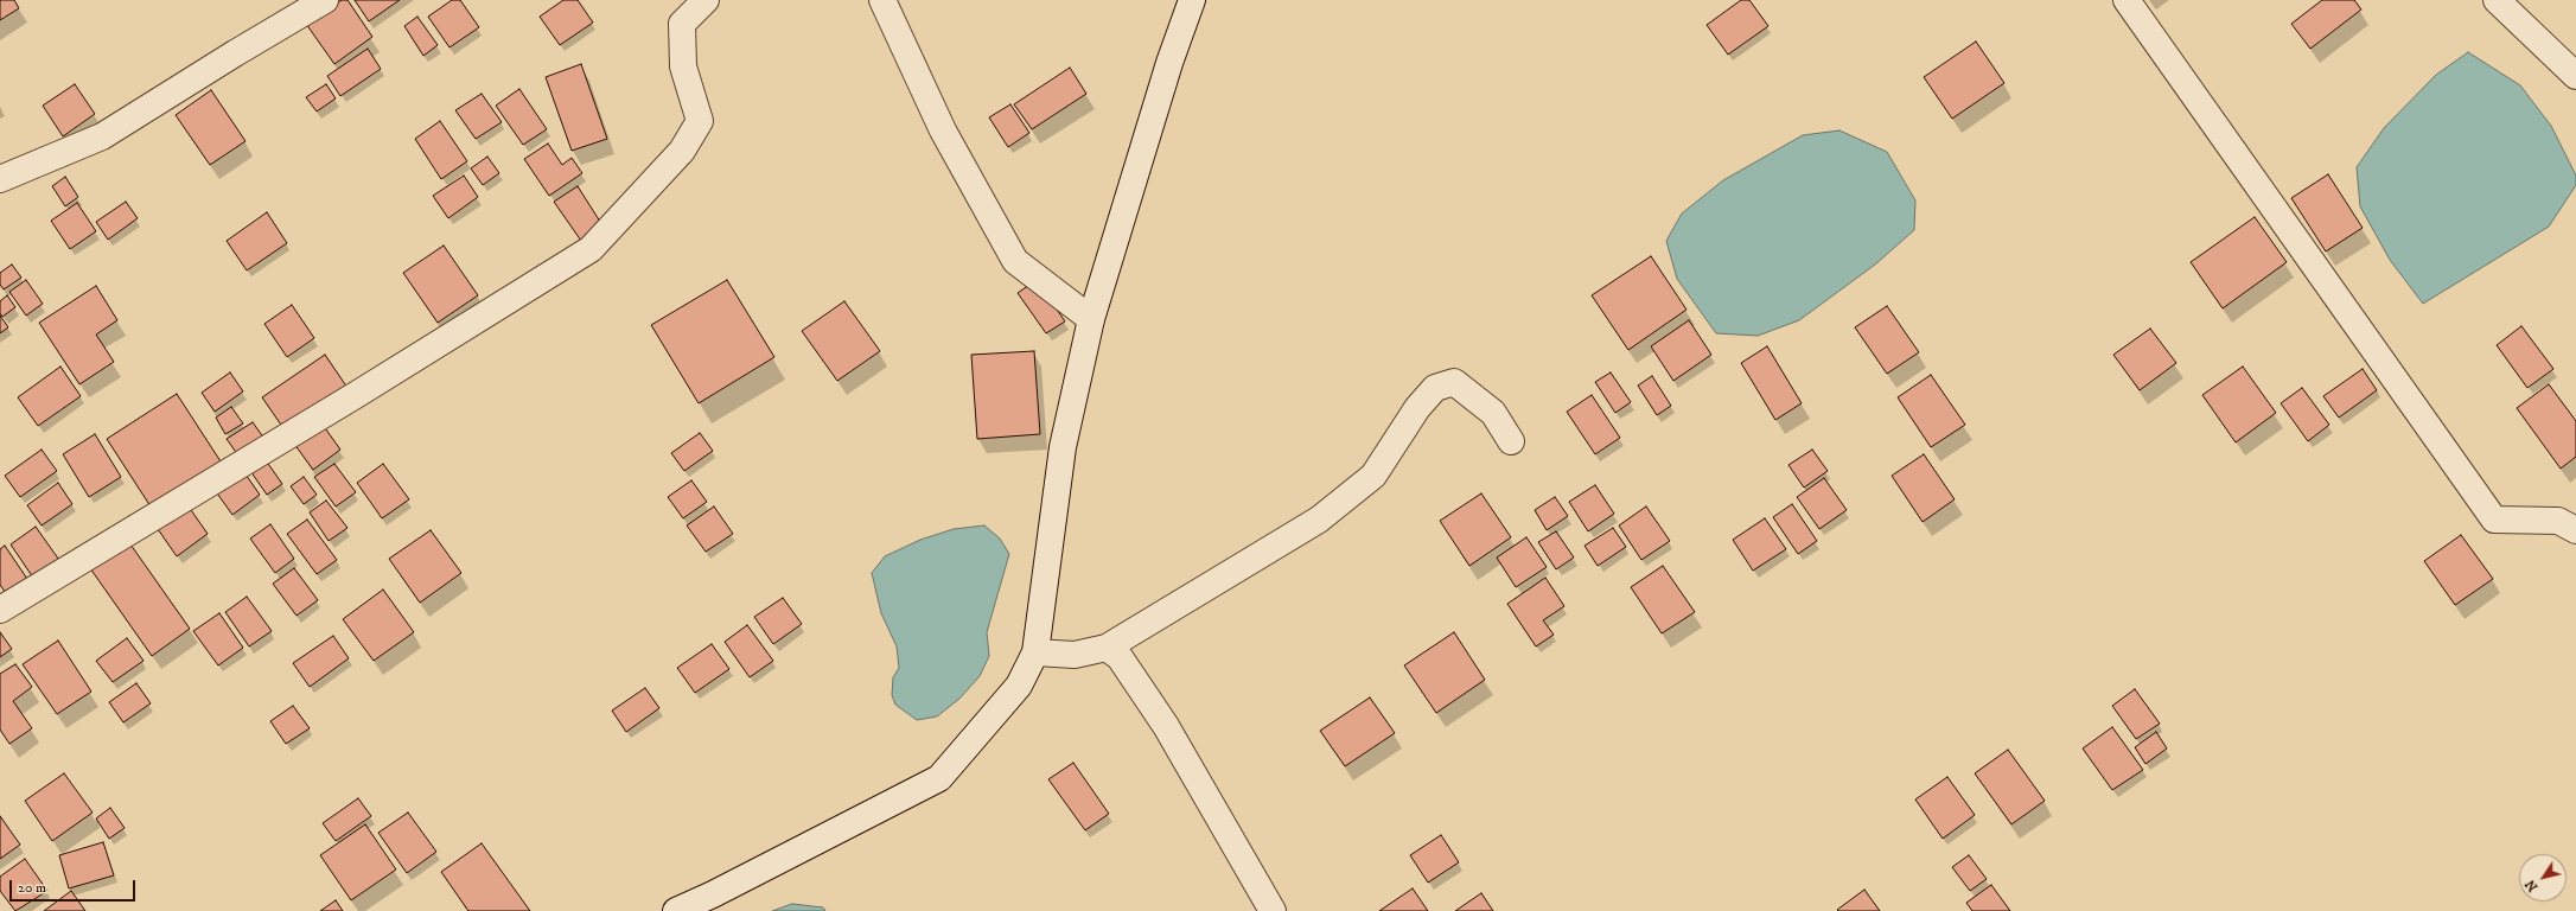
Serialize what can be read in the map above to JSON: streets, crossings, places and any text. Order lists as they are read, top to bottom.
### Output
{
  "scale_bar": "20 m",
  "north": "bottom left"
}
